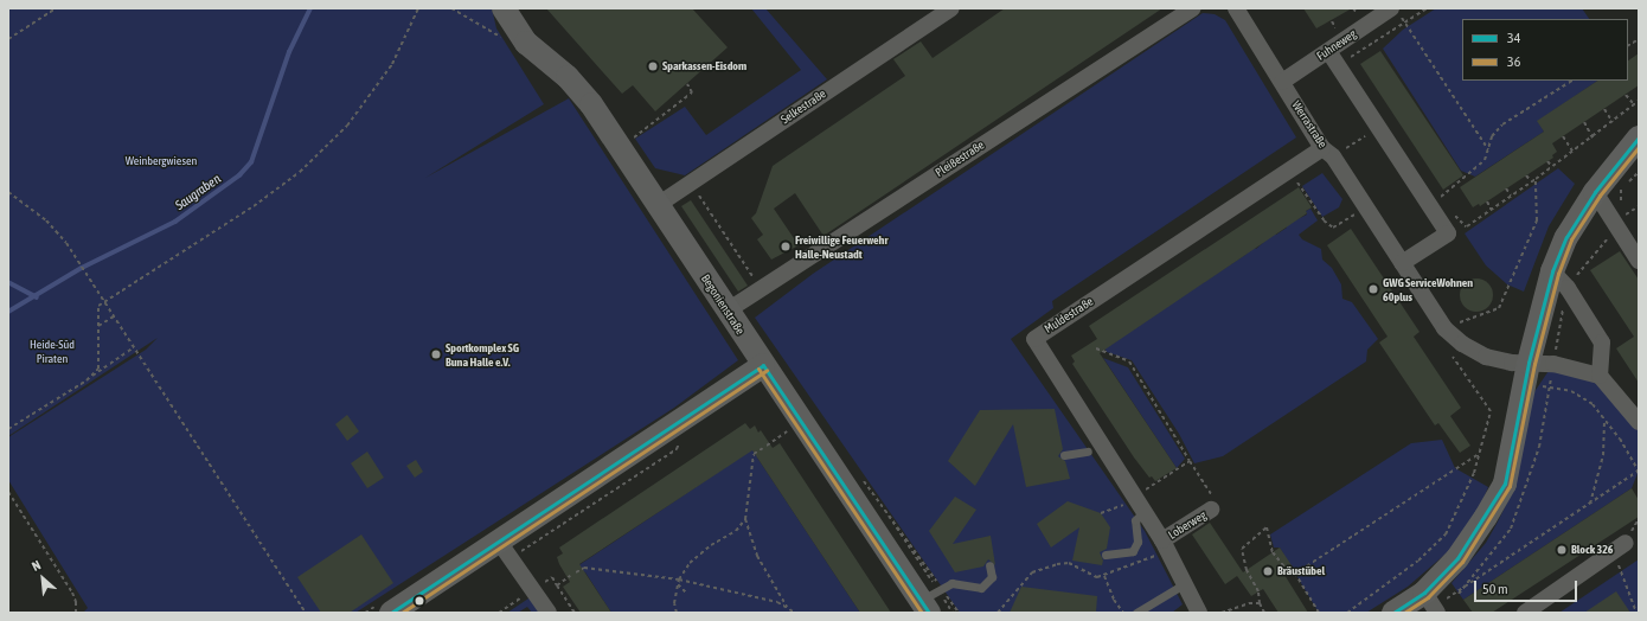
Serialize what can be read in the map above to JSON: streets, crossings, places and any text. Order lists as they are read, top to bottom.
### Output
{
  "streets": {
    "street": [
      "Fuhneweg",
      "Selkestraße",
      "Werrastraße",
      "Pleißestraße",
      "Begonienstraße",
      "Muldestraße",
      "Loberweg"
    ]
  },
  "crossings": [
    ["Fuhneweg", "Werrastraße"],
    ["Selkestraße", "Begonienstraße"],
    ["Werrastraße", "Muldestraße"],
    ["Pleißestraße", "Begonienstraße"],
    ["Muldestraße", "Loberweg"]
  ],
  "water": ["Saugraben"],
  "parks": ["Weinbergwiesen", "Heide-Süd Piraten"],
  "places": [
    "Sparkassen-Eisdom",
    "Freiwillige Feuerwehr Halle-Neustadt",
    "GWG ServiceWohnen 60plus",
    "Sportkomplex SG Buna Halle e.V.",
    "Block 326",
    "Bräustübel"
  ],
  "lines": ["transit line 34", "transit line 36"],
  "legend": ["34", "36"],
  "scale_bar": "50 m",
  "north": "top left"
}
